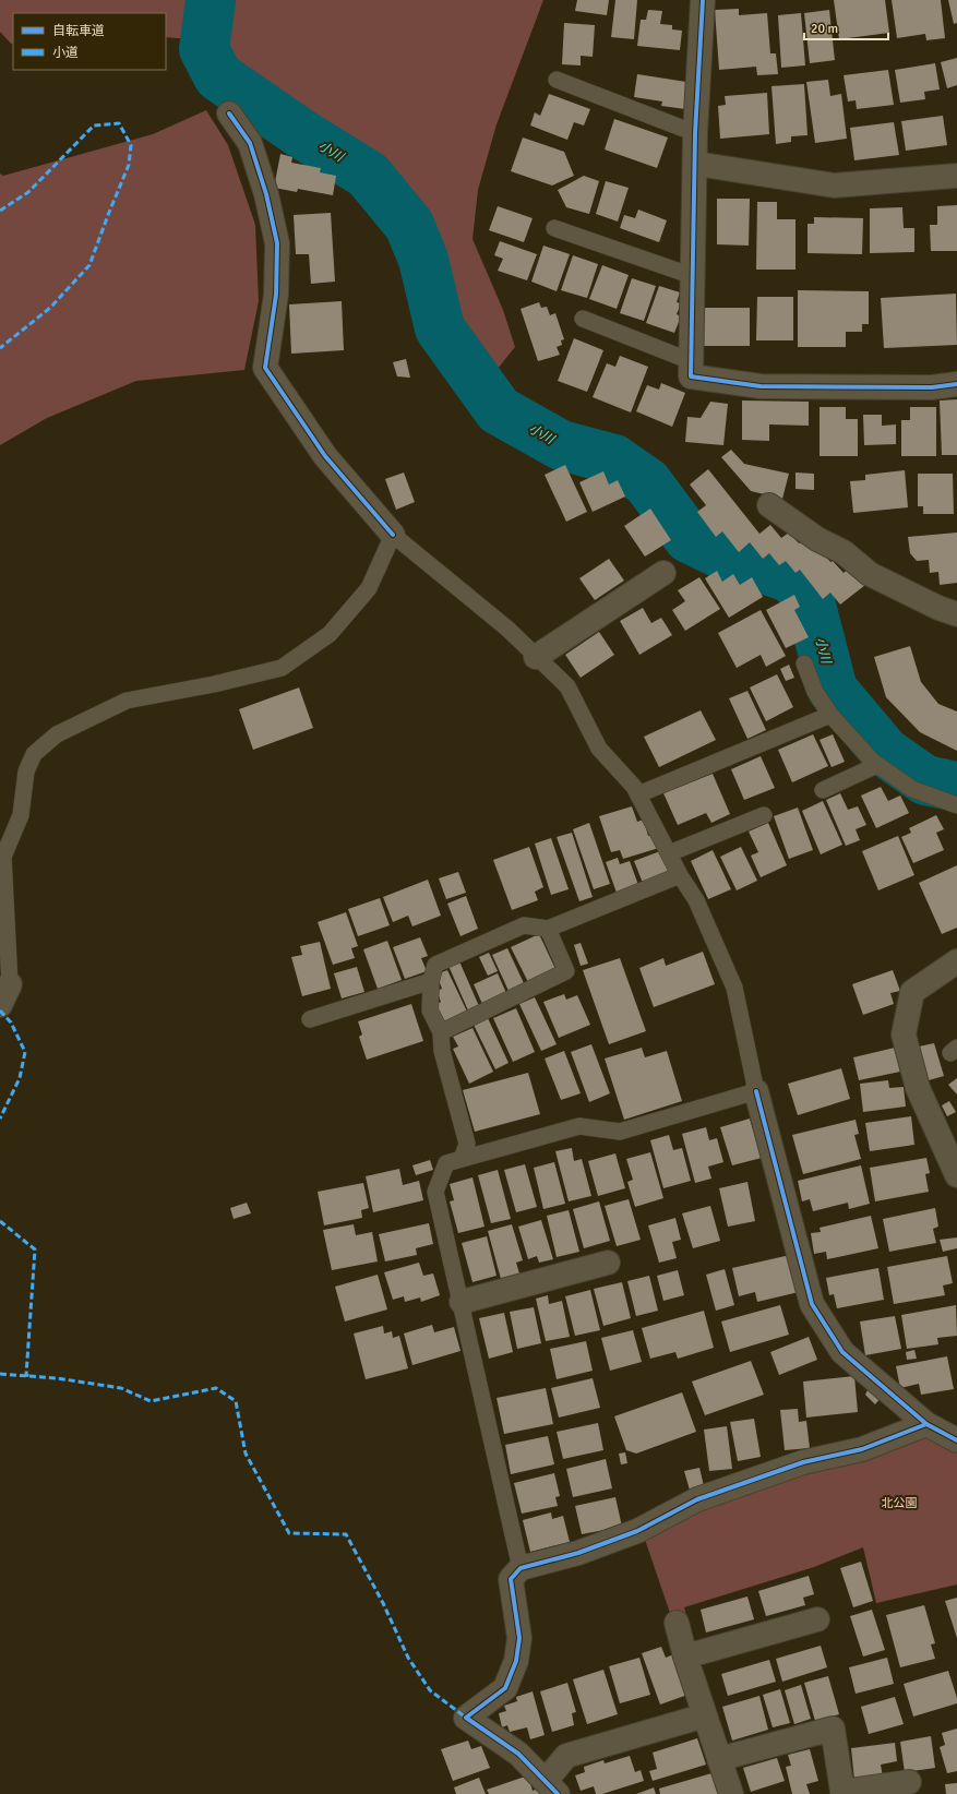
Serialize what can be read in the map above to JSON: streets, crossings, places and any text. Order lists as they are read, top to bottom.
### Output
{
  "water": ["小川"],
  "parks": ["北公園"],
  "legend": ["自転車道", "小道"],
  "scale_bar": "20 m"
}
